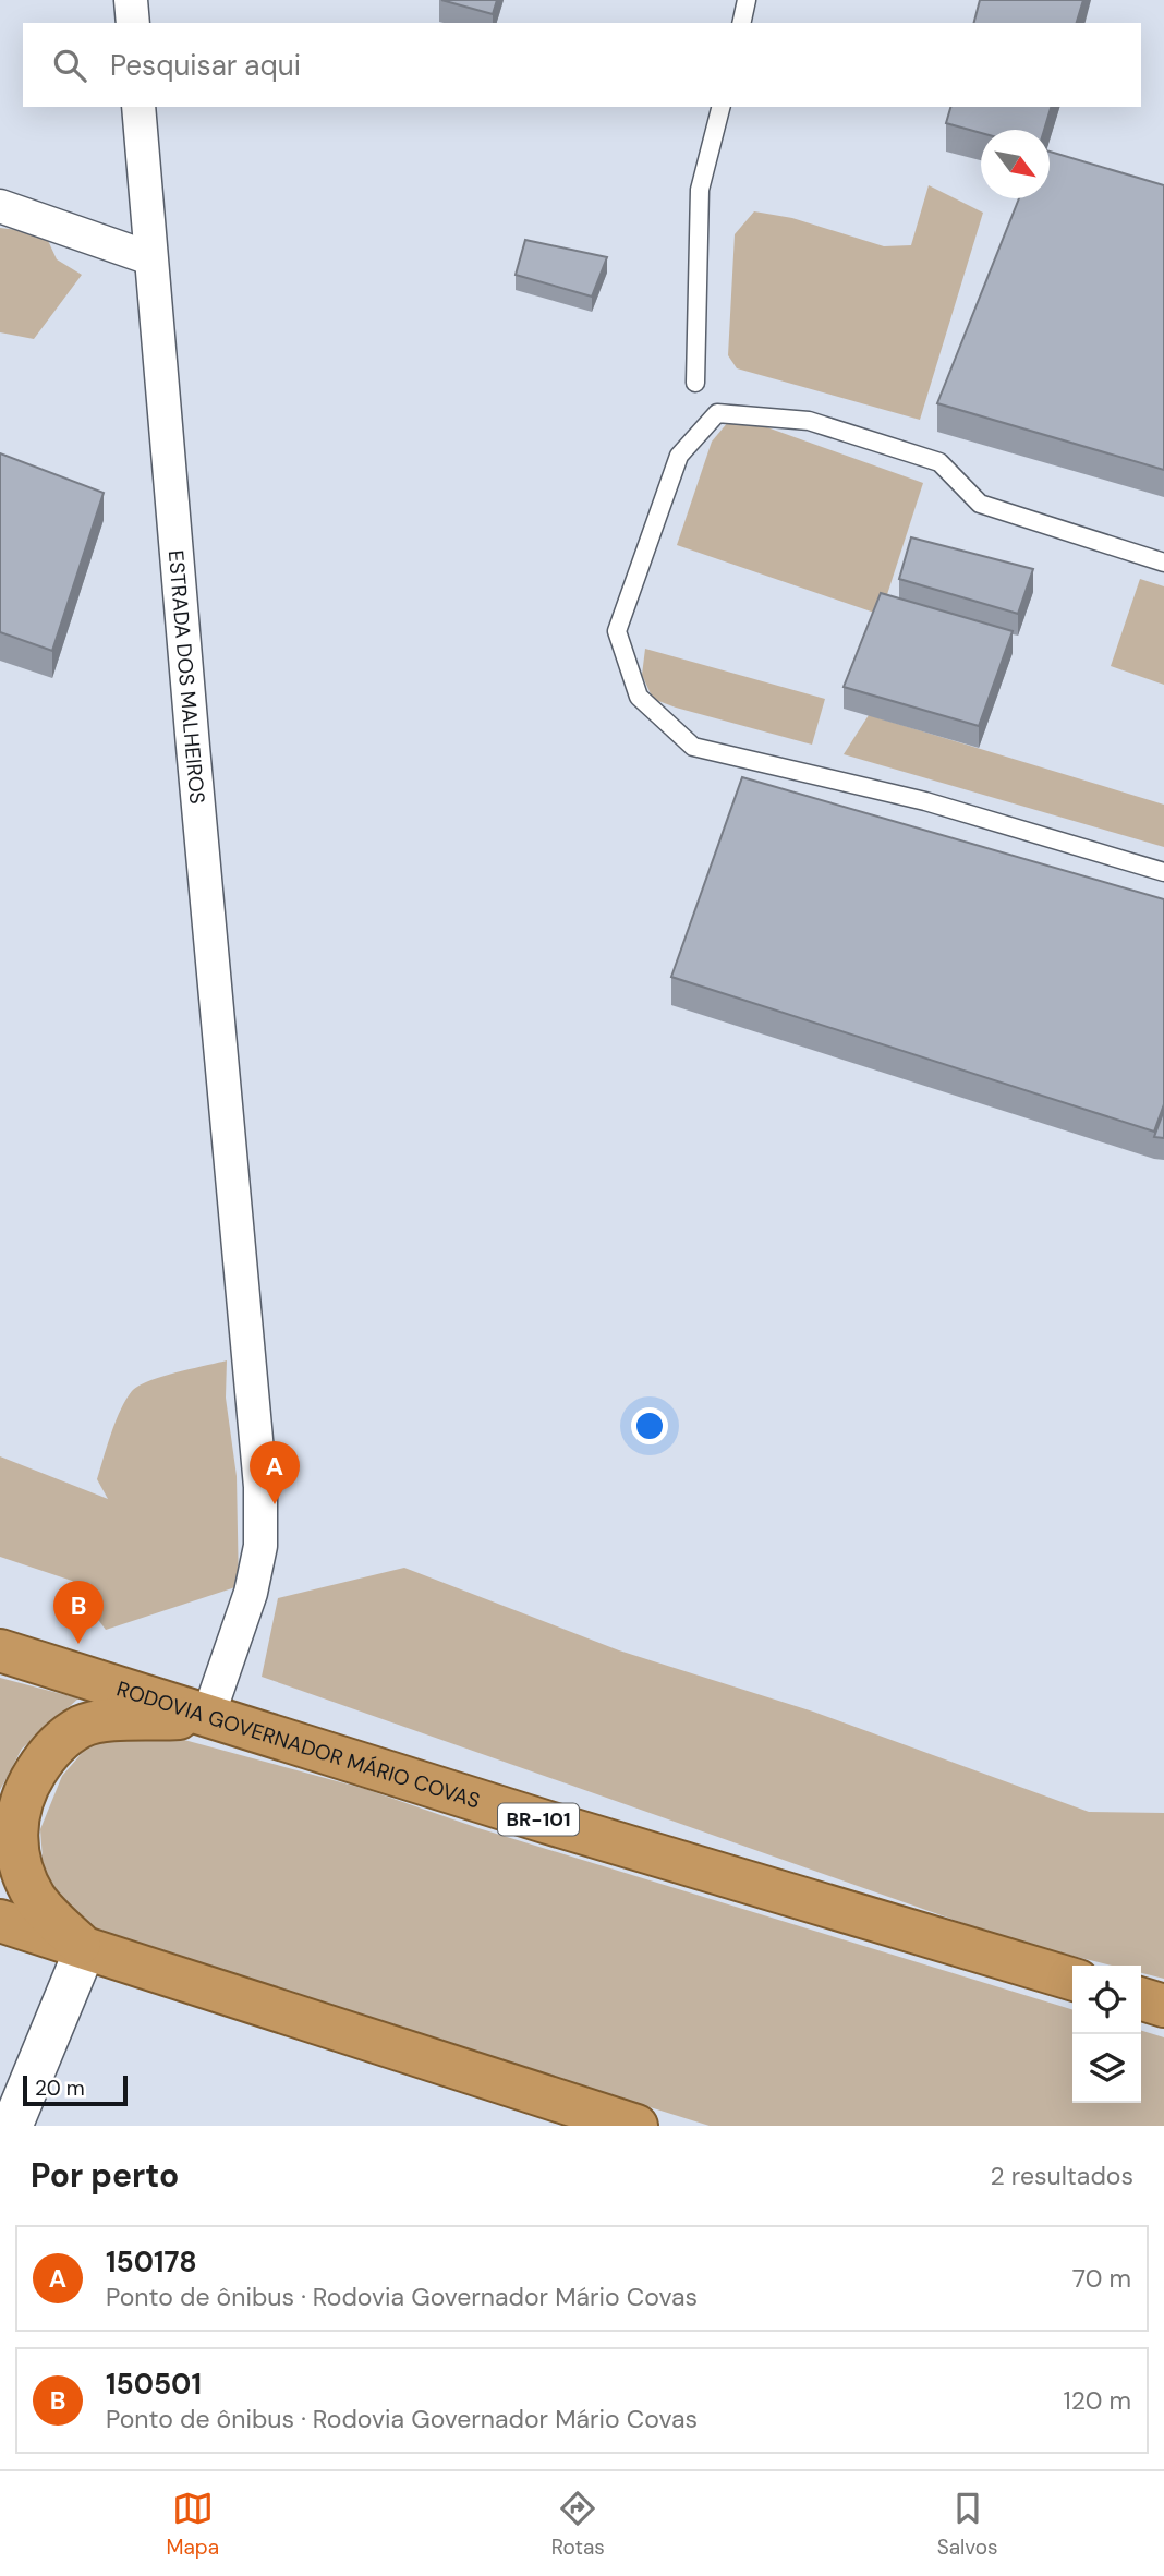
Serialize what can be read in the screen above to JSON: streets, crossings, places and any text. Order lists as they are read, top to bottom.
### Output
{
  "streets": {
    "highway": ["RODOVIA GOVERNADOR MÁRIO COVAS", "BR-101"],
    "street": ["ESTRADA DOS MALHEIROS"]
  },
  "crossings": [
    ["ESTRADA DOS MALHEIROS", "RODOVIA GOVERNADOR MÁRIO COVAS"]
  ],
  "scale_bar": "20 m",
  "north": "bottom right",
  "page": {
    "search": "Pesquisar aqui",
    "pins": ["A", "B"],
    "scale": "20 m",
    "heading": ["Por perto", "2 resultados"],
    "list": [
      {
        "mark": "A",
        "name": "150178",
        "note": "Ponto de ônibus · Rodovia Governador Mário Covas",
        "value": "70 m"
      },
      {
        "mark": "B",
        "name": "150501",
        "note": "Ponto de ônibus · Rodovia Governador Mário Covas",
        "value": "120 m"
      }
    ],
    "nav": ["Mapa", "Rotas", "Salvos"]
  }
}
